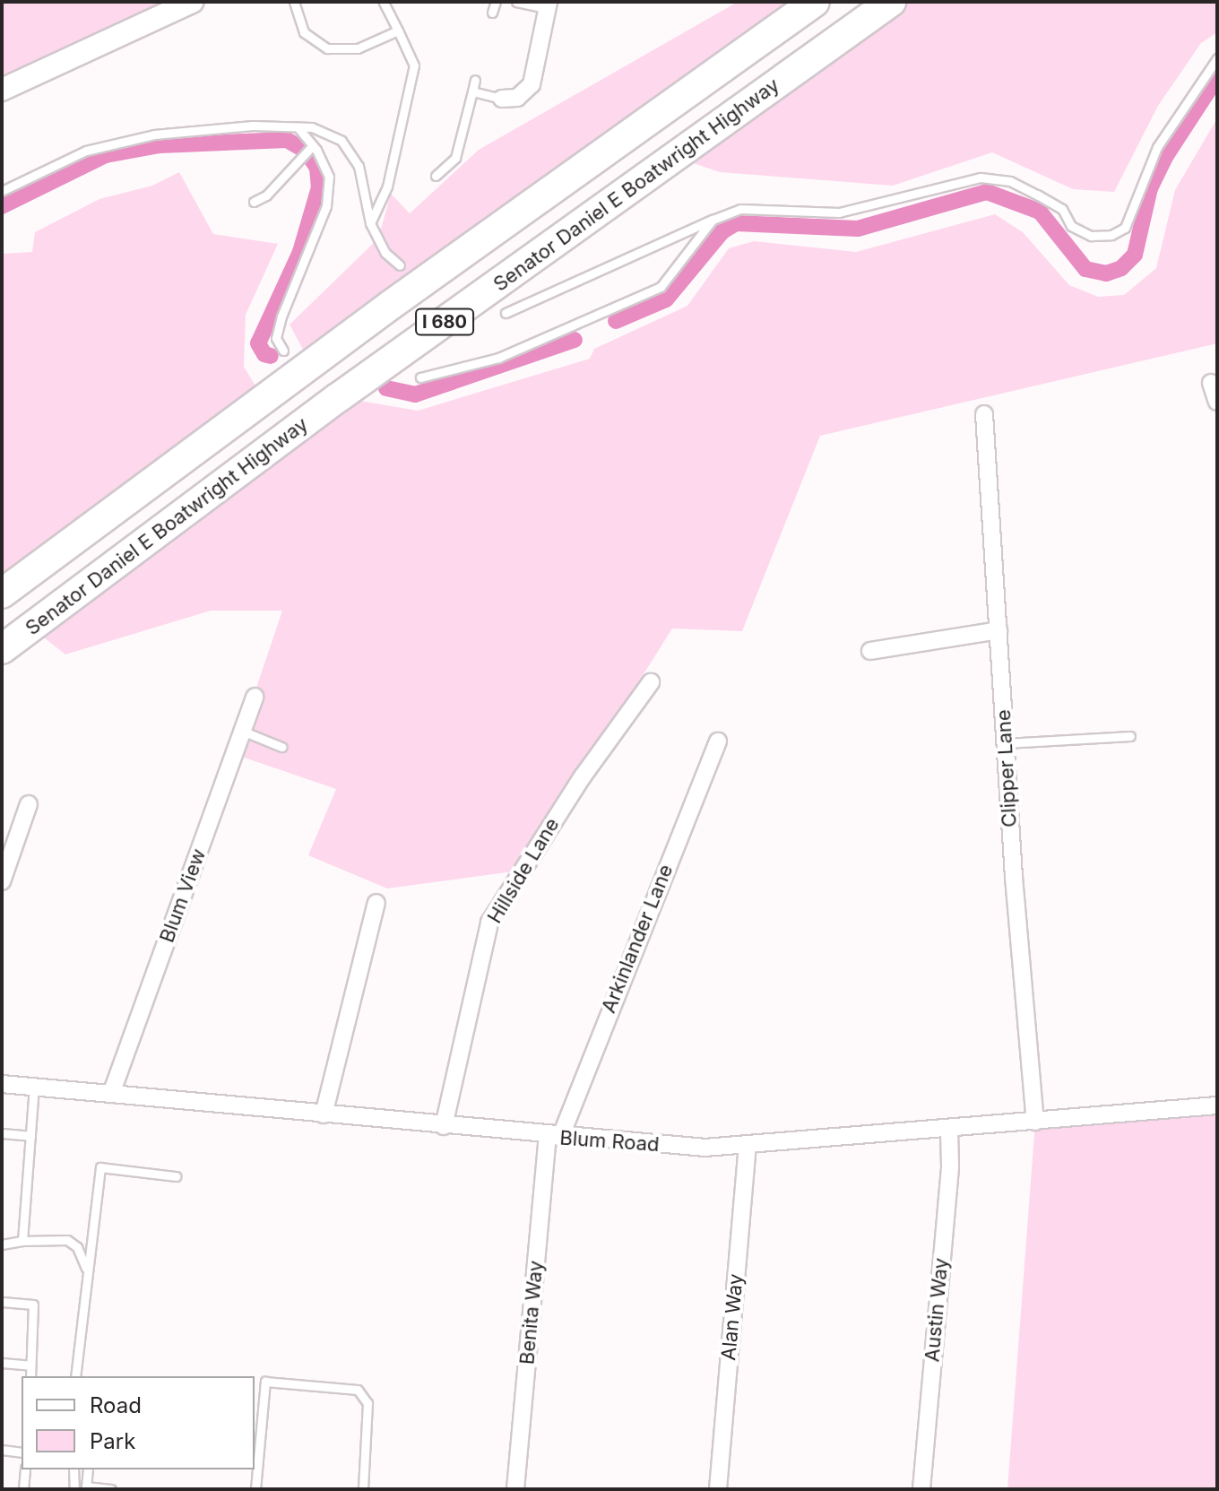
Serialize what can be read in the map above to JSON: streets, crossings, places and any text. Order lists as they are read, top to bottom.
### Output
{
  "streets": {
    "highway": ["Senator Daniel E Boatwright Highway", "I 680"],
    "street": [
      "Clipper Lane",
      "Hillside Lane",
      "Blum View",
      "Arkinlander Lane",
      "Blum Road",
      "Austin Way",
      "Benita Way",
      "Alan Way"
    ]
  },
  "crossings": [
    ["Clipper Lane", "Blum Road"],
    ["Hillside Lane", "Blum Road"],
    ["Blum View", "Blum Road"],
    ["Arkinlander Lane", "Blum Road"],
    ["Arkinlander Lane", "Benita Way"],
    ["Blum Road", "Austin Way"],
    ["Blum Road", "Benita Way"],
    ["Blum Road", "Alan Way"]
  ],
  "legend": ["Road", "Park"]
}
